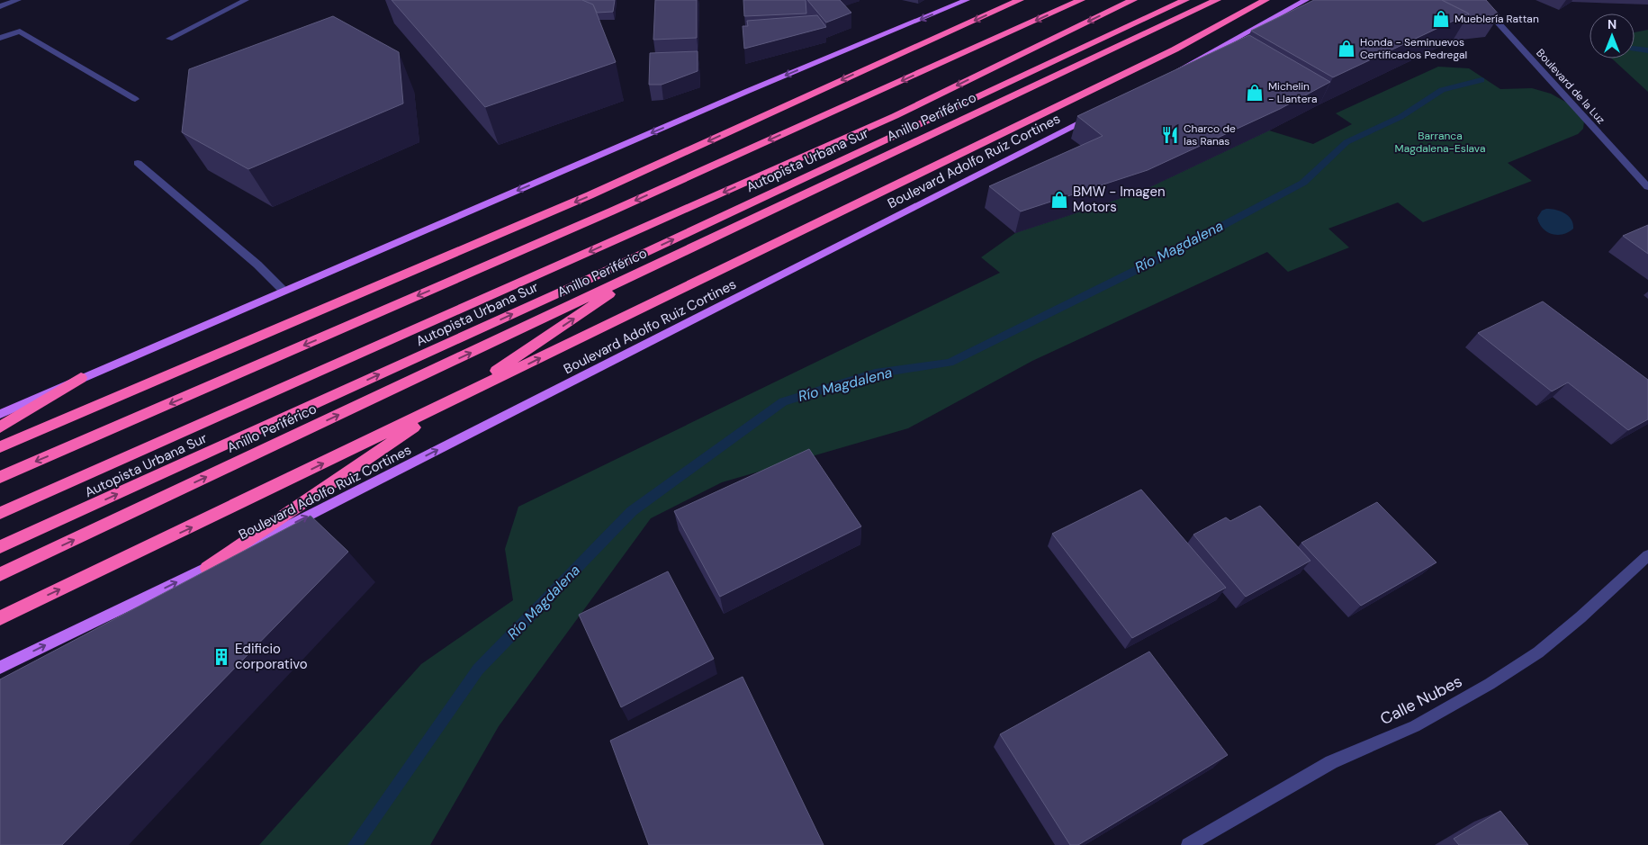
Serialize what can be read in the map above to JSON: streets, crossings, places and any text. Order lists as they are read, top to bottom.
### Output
{
  "streets": {
    "highway": ["Anillo Periférico", "Autopista Urbana Sur"],
    "main road": ["Boulevard Adolfo Ruiz Cortines"],
    "street": ["Boulevard de la Luz", "Calle Nubes"]
  },
  "one_way": ["Boulevard Adolfo Ruiz Cortines"],
  "water": ["Río Magdalena"],
  "parks": ["Barranca Magdalena-Eslava"],
  "places": {
    "shop": [
      "Mueblería Rattan",
      "Honda - Seminuevos Certificados Pedregal",
      "Michelin - Llantera",
      "BMW - Imagen Motors"
    ],
    "restaurant": ["Charco de las Ranas"],
    "building": ["Edificio corporativo"]
  },
  "north": "top"
}
